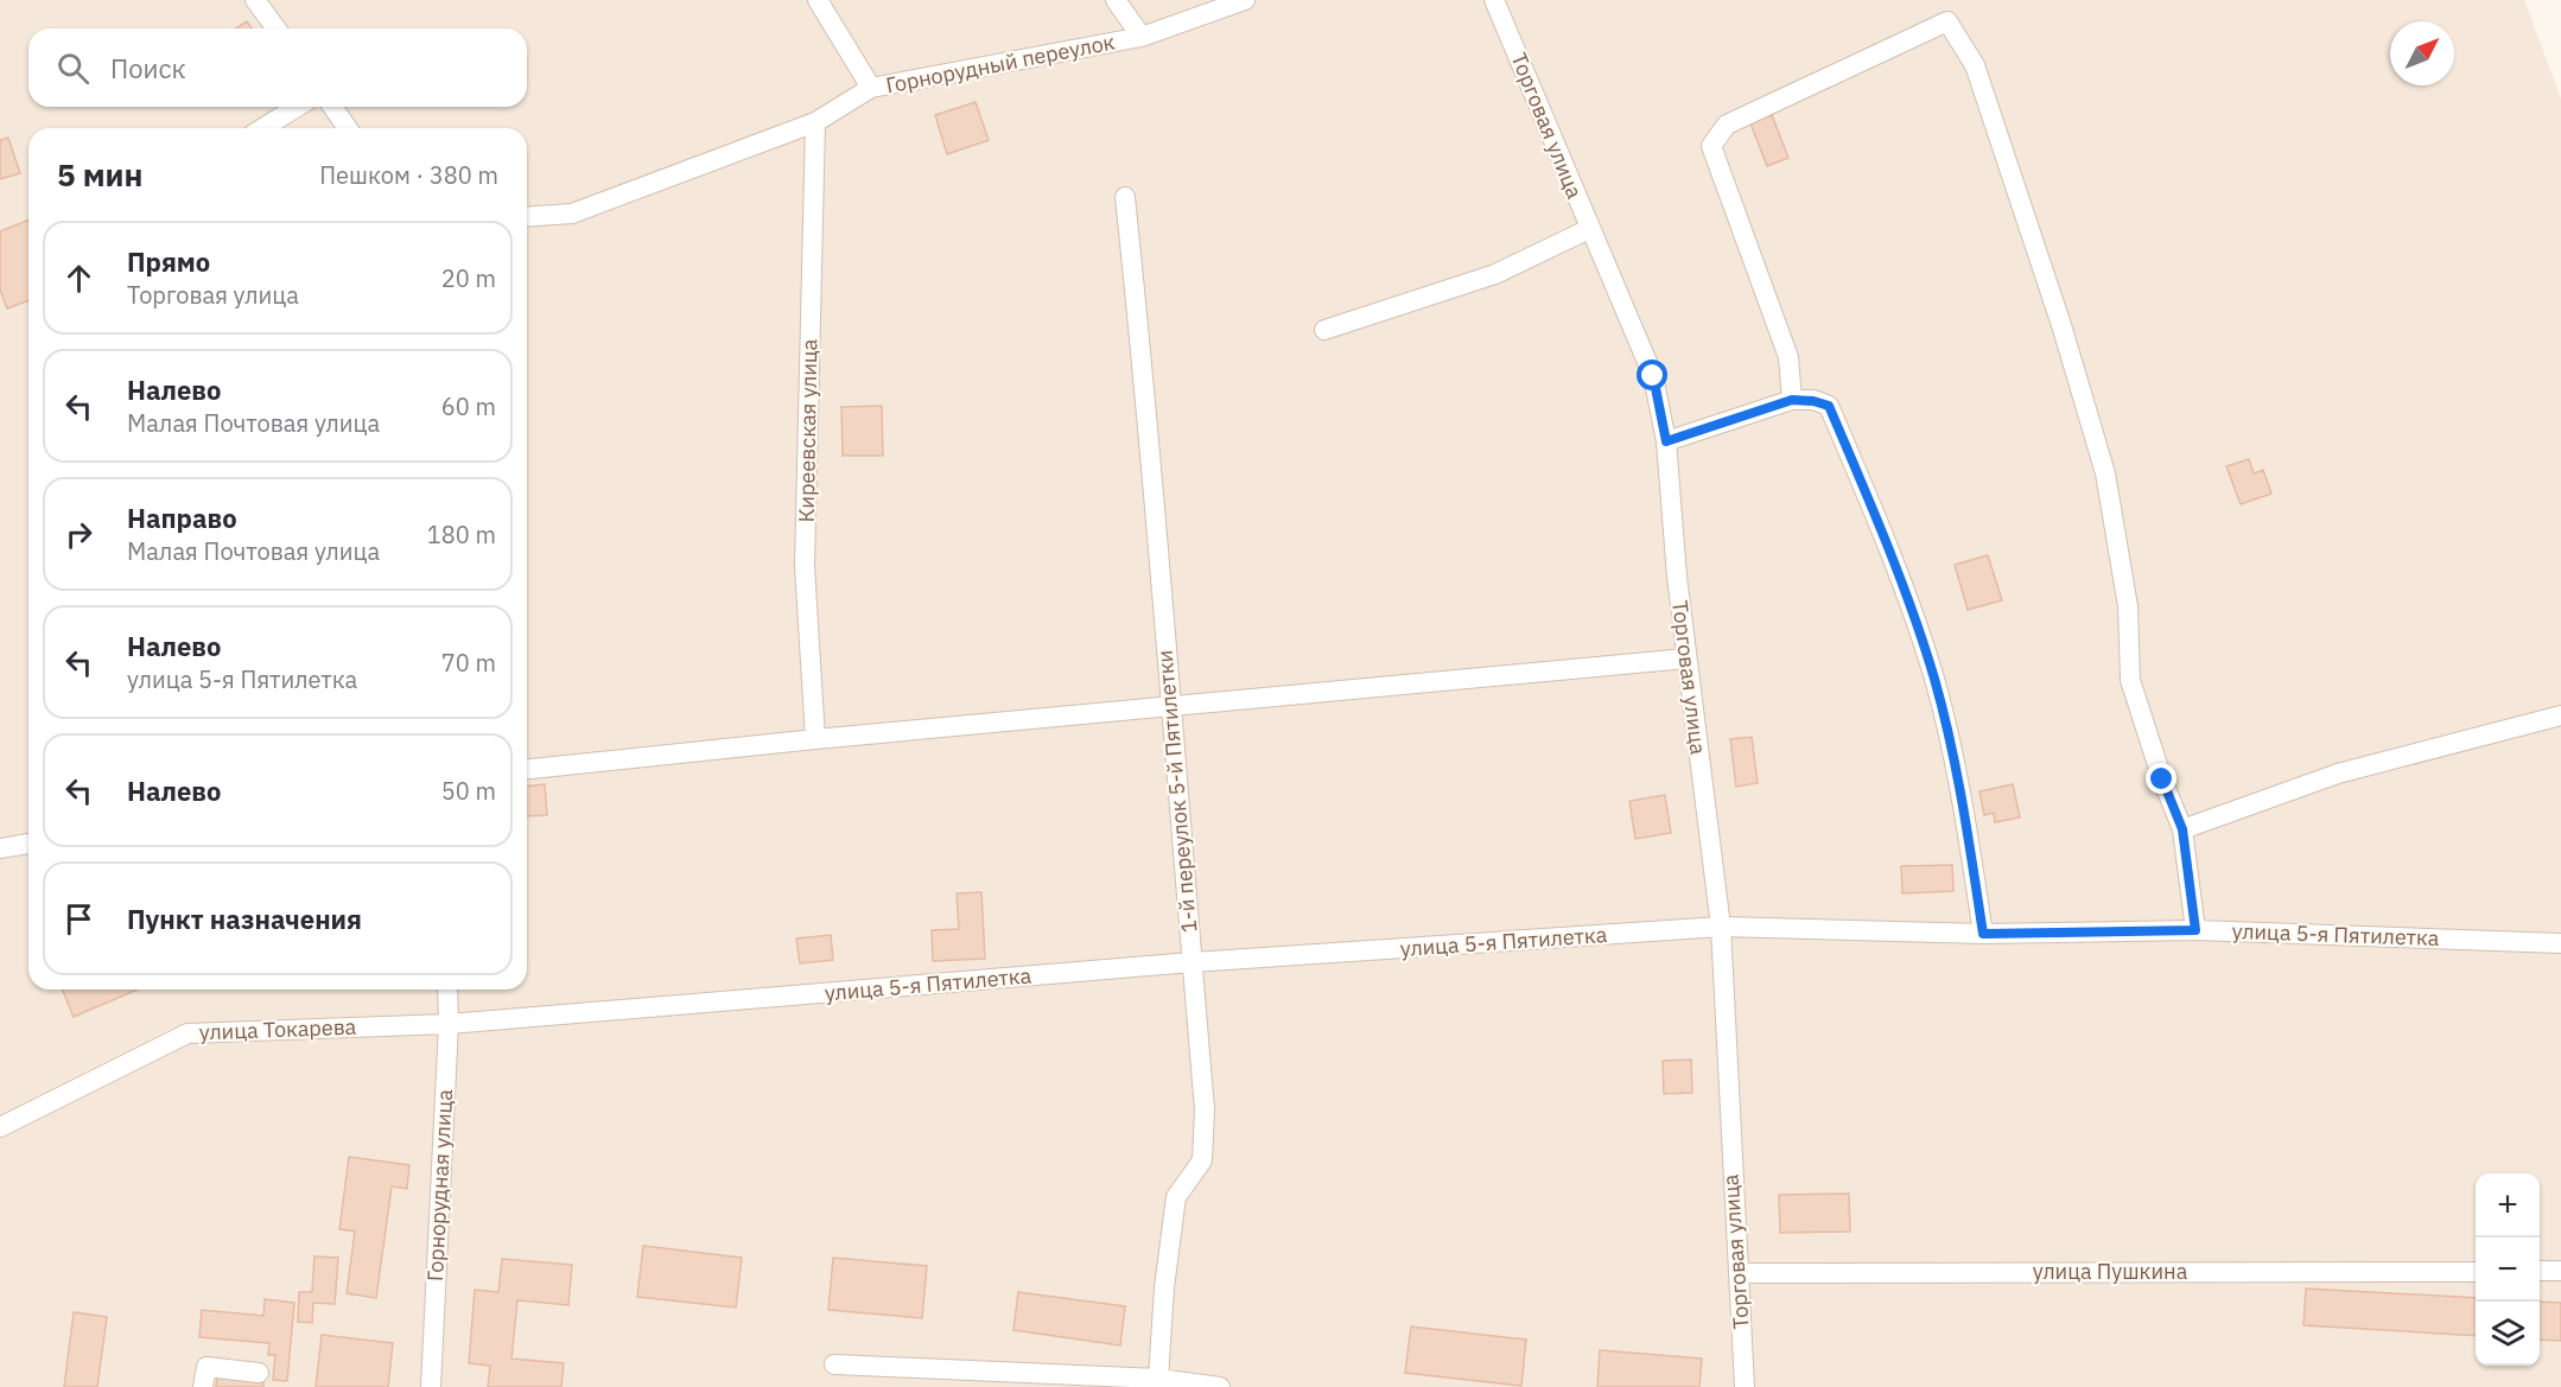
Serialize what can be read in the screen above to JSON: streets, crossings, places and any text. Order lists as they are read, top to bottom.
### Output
{
  "streets": {
    "street": [
      "Горнорудный переулок",
      "Торговая улица",
      "Киреевская улица",
      "1-й переулок 5-й Пятилетки",
      "улица 5-я Пятилетка",
      "улица Токарева",
      "Горнорудная улица",
      "улица Пушкина"
    ]
  },
  "crossings": [
    ["Горнорудный переулок", "Киреевская улица"],
    ["Торговая улица", "улица 5-я Пятилетка"],
    ["Торговая улица", "улица Пушкина"],
    ["1-й переулок 5-й Пятилетки", "улица 5-я Пятилетка"],
    ["улица 5-я Пятилетка", "улица Токарева"],
    ["улица 5-я Пятилетка", "Горнорудная улица"],
    ["улица Токарева", "Горнорудная улица"]
  ],
  "north": "top right",
  "page": {
    "search": "Поиск",
    "heading": ["5 мин", "Пешком · 380 m"],
    "list": [
      ["Прямо", "Торговая улица", "20 m"],
      ["Налево", "Малая Почтовая улица", "60 m"],
      ["Направо", "Малая Почтовая улица", "180 m"],
      ["Налево", "улица 5-я Пятилетка", "70 m"],
      ["Налево", "50 m"],
      "Пункт назначения"
    ],
    "map_buttons": ["+", "−"]
  }
}
